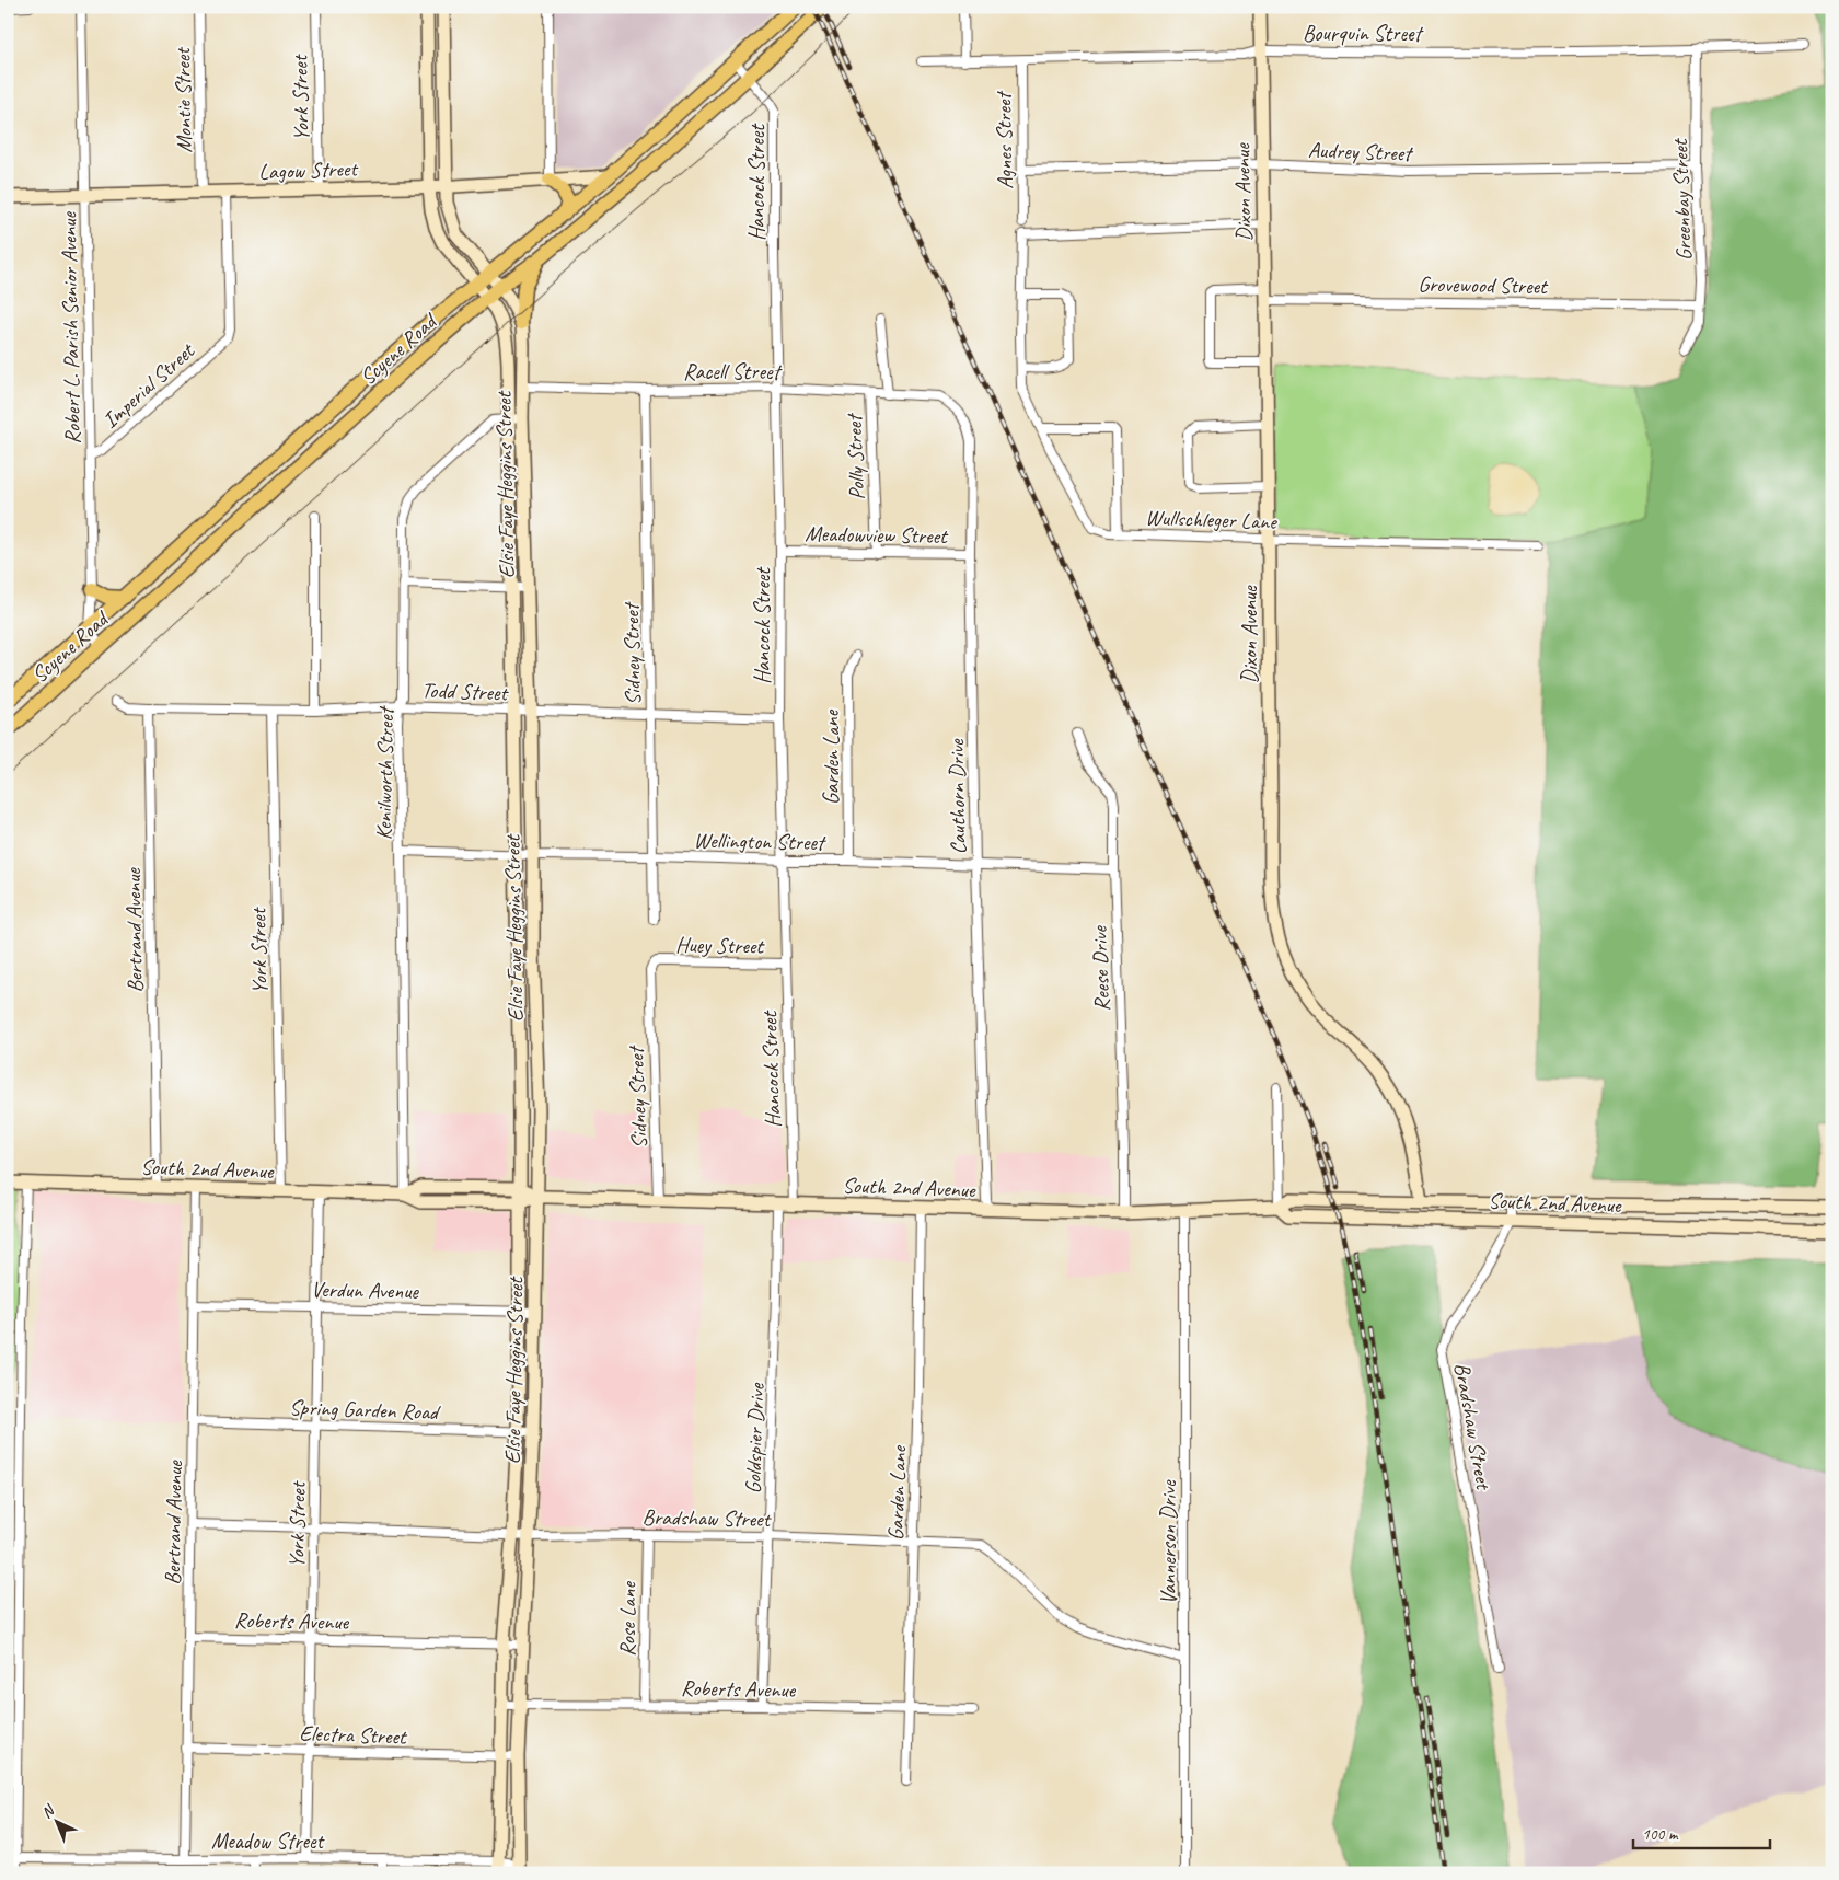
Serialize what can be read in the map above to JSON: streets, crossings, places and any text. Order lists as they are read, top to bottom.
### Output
{
  "streets": {
    "main road": [
      "Lagow Street",
      "Dixon Avenue",
      "Scyene Road",
      "Elsie Faye Heggins Street",
      "South 2nd Avenue"
    ],
    "street": [
      "Bourquin Street",
      "York Street",
      "Montie Street",
      "Agnes Street",
      "Audrey Street",
      "Hancock Street",
      "Greenbay Street",
      "Grovewood Street",
      "Robert L. Parish Senior Avenue",
      "Racell Street",
      "Imperial Street",
      "Polly Street",
      "Wullschleger Lane",
      "Meadowview Street",
      "Sidney Street",
      "Todd Street",
      "Garden Lane",
      "Kenilworth Street",
      "Cauthorn Drive",
      "Wellington Street",
      "Bertrand Avenue",
      "Huey Street",
      "Reese Drive",
      "Verdun Avenue",
      "Spring Garden Road",
      "Bradshaw Street",
      "Goldspier Drive",
      "Vannerson Drive",
      "Rose Lane",
      "Roberts Avenue",
      "Electra Street",
      "Meadow Street"
    ]
  },
  "crossings": [
    ["Bourquin Street", "Agnes Street"],
    ["Bourquin Street", "Dixon Avenue"],
    ["Bourquin Street", "Greenbay Street"],
    ["York Street", "Lagow Street"],
    ["York Street", "Todd Street"],
    ["York Street", "South 2nd Avenue"],
    ["York Street", "Verdun Avenue"],
    ["York Street", "Spring Garden Road"],
    ["York Street", "Bradshaw Street"],
    ["York Street", "Roberts Avenue"],
    ["York Street", "Electra Street"],
    ["York Street", "Meadow Street"],
    ["Montie Street", "Lagow Street"],
    ["Agnes Street", "Audrey Street"],
    ["Audrey Street", "Dixon Avenue"],
    ["Audrey Street", "Greenbay Street"],
    ["Lagow Street", "Robert L. Parish Senior Avenue"],
    ["Lagow Street", "Scyene Road"],
    ["Lagow Street", "Imperial Street"],
    ["Lagow Street", "Elsie Faye Heggins Street"],
    ["Hancock Street", "Scyene Road"],
    ["Hancock Street", "Racell Street"],
    ["Hancock Street", "Meadowview Street"],
    ["Hancock Street", "Todd Street"],
    ["Hancock Street", "Wellington Street"],
    ["Hancock Street", "Huey Street"],
    ["Hancock Street", "South 2nd Avenue"],
    ["Dixon Avenue", "Grovewood Street"],
    ["Dixon Avenue", "Wullschleger Lane"],
    ["Dixon Avenue", "South 2nd Avenue"],
    ["Greenbay Street", "Grovewood Street"],
    ["Robert L. Parish Senior Avenue", "Scyene Road"],
    ["Robert L. Parish Senior Avenue", "Imperial Street"],
    ["Scyene Road", "Elsie Faye Heggins Street"],
    ["Racell Street", "Polly Street"],
    ["Racell Street", "Elsie Faye Heggins Street"],
    ["Racell Street", "Sidney Street"],
    ["Racell Street", "Cauthorn Drive"],
    ["Polly Street", "Meadowview Street"],
    ["Elsie Faye Heggins Street", "Todd Street"],
    ["Elsie Faye Heggins Street", "Kenilworth Street"],
    ["Elsie Faye Heggins Street", "Wellington Street"],
    ["Elsie Faye Heggins Street", "South 2nd Avenue"],
    ["Elsie Faye Heggins Street", "Verdun Avenue"],
    ["Elsie Faye Heggins Street", "Spring Garden Road"],
    ["Elsie Faye Heggins Street", "Bradshaw Street"],
    ["Elsie Faye Heggins Street", "Roberts Avenue"],
    ["Elsie Faye Heggins Street", "Electra Street"],
    ["Elsie Faye Heggins Street", "Meadow Street"],
    ["Meadowview Street", "Cauthorn Drive"],
    ["Sidney Street", "Todd Street"],
    ["Sidney Street", "Wellington Street"],
    ["Sidney Street", "Huey Street"],
    ["Sidney Street", "South 2nd Avenue"],
    ["Todd Street", "Kenilworth Street"],
    ["Todd Street", "Bertrand Avenue"],
    ["Garden Lane", "Wellington Street"],
    ["Garden Lane", "South 2nd Avenue"],
    ["Garden Lane", "Bradshaw Street"],
    ["Garden Lane", "Roberts Avenue"],
    ["Kenilworth Street", "Wellington Street"],
    ["Kenilworth Street", "South 2nd Avenue"],
    ["Cauthorn Drive", "Wellington Street"],
    ["Cauthorn Drive", "South 2nd Avenue"],
    ["Wellington Street", "Reese Drive"],
    ["Bertrand Avenue", "South 2nd Avenue"],
    ["Bertrand Avenue", "Verdun Avenue"],
    ["Bertrand Avenue", "Spring Garden Road"],
    ["Bertrand Avenue", "Bradshaw Street"],
    ["Bertrand Avenue", "Roberts Avenue"],
    ["Bertrand Avenue", "Electra Street"],
    ["Bertrand Avenue", "Meadow Street"],
    ["Reese Drive", "South 2nd Avenue"],
    ["South 2nd Avenue", "Bradshaw Street"],
    ["South 2nd Avenue", "Goldspier Drive"],
    ["South 2nd Avenue", "Vannerson Drive"],
    ["Bradshaw Street", "Goldspier Drive"],
    ["Bradshaw Street", "Vannerson Drive"],
    ["Bradshaw Street", "Rose Lane"],
    ["Goldspier Drive", "Roberts Avenue"],
    ["Rose Lane", "Roberts Avenue"]
  ],
  "scale_bar": "100 m",
  "north": "top left"
}
